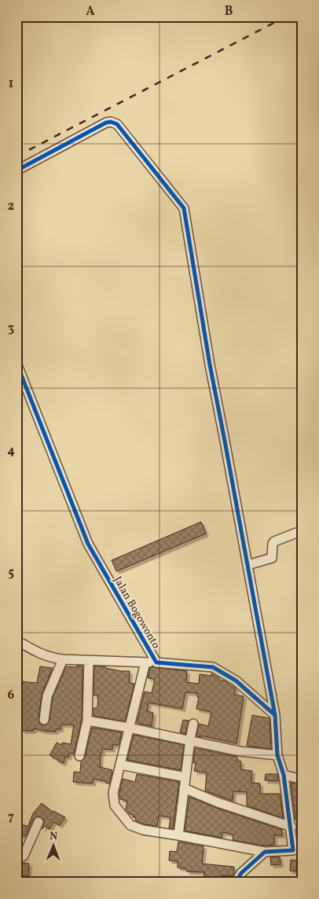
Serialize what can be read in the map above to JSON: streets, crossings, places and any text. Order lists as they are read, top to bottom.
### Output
{
  "streets": {
    "street": ["Jalan Bogowonto"]
  },
  "north": "top",
  "grid": {
    "columns": ["A", "B"],
    "rows": [
      "1",
      "2",
      "3",
      "4",
      "5",
      "6",
      "7"
    ]
  }
}
